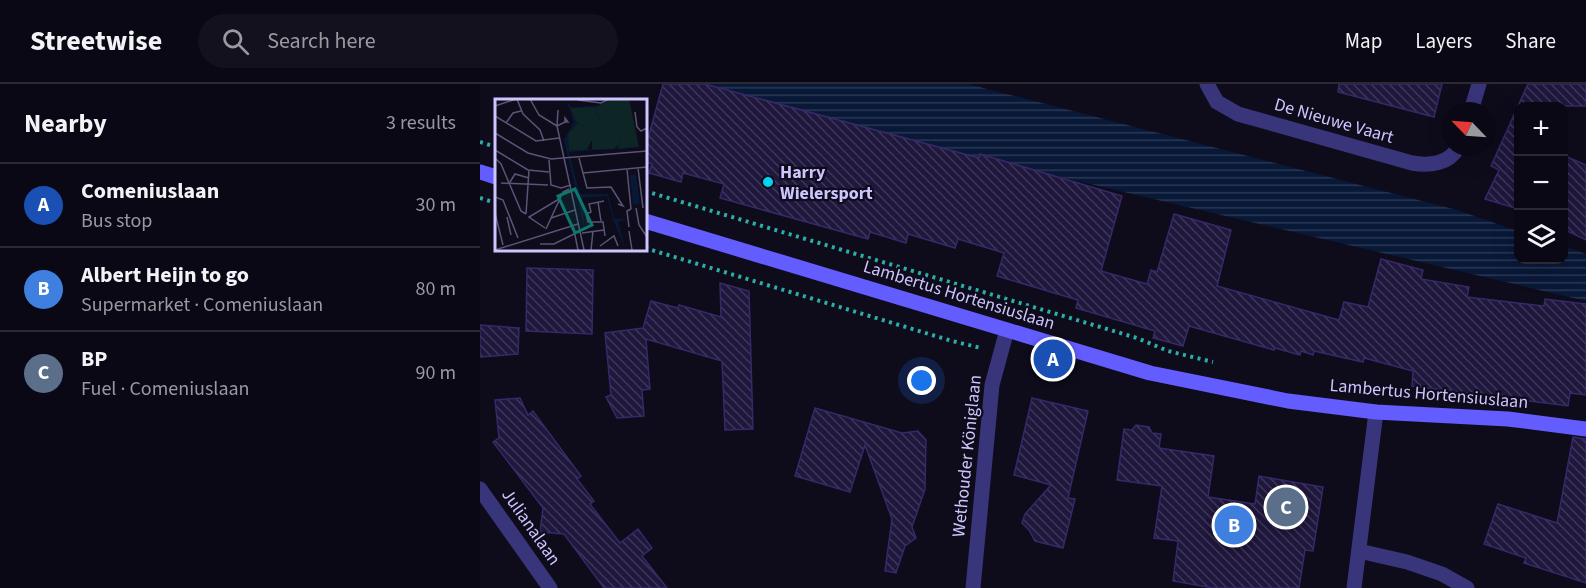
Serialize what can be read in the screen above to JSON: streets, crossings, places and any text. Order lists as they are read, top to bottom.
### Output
{
  "streets": {
    "street": [
      "De Nieuwe Vaart",
      "Lambertus Hortensiuslaan",
      "Wethouder Königlaan",
      "Julianalaan"
    ]
  },
  "crossings": [
    ["Lambertus Hortensiuslaan", "Wethouder Königlaan"]
  ],
  "places": ["Harry Wielersport"],
  "north": "top left",
  "page": {
    "header": "Streetwise",
    "search": "Search here",
    "nav": ["Map", "Layers", "Share"],
    "heading": ["Nearby", "3 results"],
    "map_buttons": ["+", "−"],
    "list": [
      {
        "mark": "A",
        "name": "Comeniuslaan",
        "note": "Bus stop",
        "value": "30 m"
      },
      {
        "mark": "B",
        "name": "Albert Heijn to go",
        "note": "Supermarket · Comeniuslaan",
        "value": "80 m"
      },
      {
        "mark": "C",
        "name": "BP",
        "note": "Fuel · Comeniuslaan",
        "value": "90 m"
      }
    ],
    "pins": ["A", "C", "B"]
  }
}
